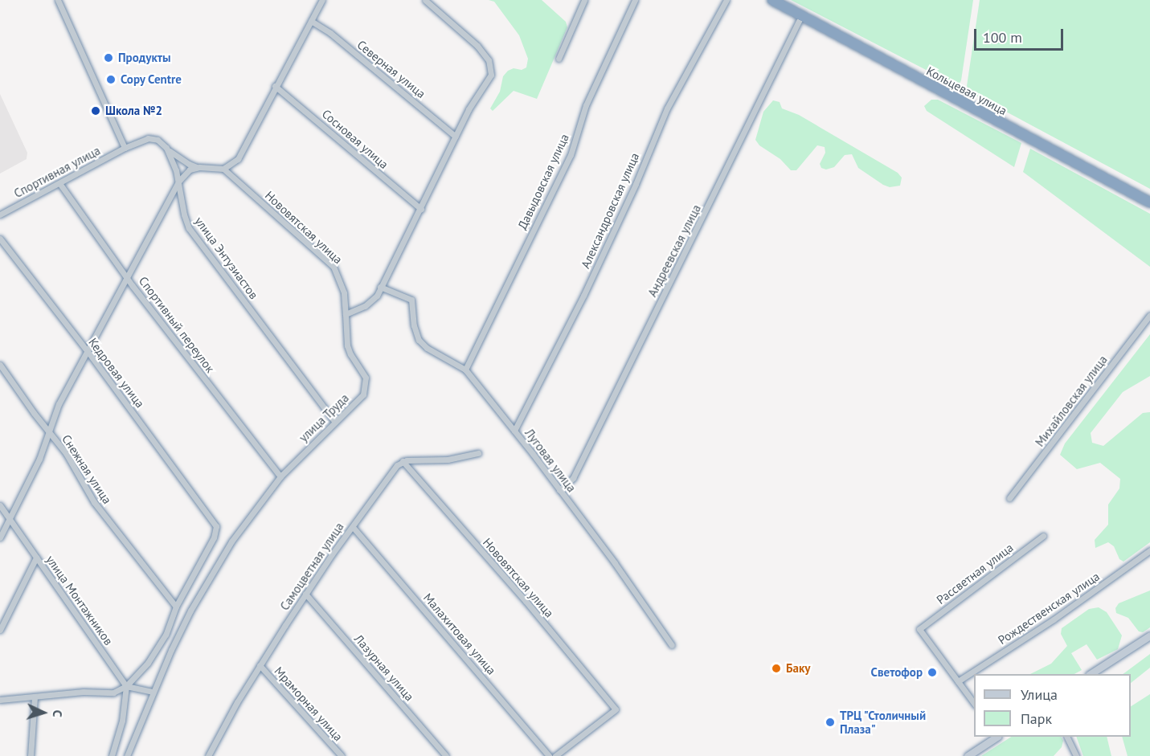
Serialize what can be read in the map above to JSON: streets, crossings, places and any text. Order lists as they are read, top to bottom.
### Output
{
  "streets": {
    "highway": ["Кольцевая улица"],
    "street": [
      "Северная улица",
      "Сосновая улица",
      "Спортивная улица",
      "Давыдовская улица",
      "Александровская улица",
      "Нововятская улица",
      "Андреевская улица",
      "улица Энтузиастов",
      "Спортивный переулок",
      "Кедровая улица",
      "Михайловская улица",
      "улица Труда",
      "Луговая улица",
      "Снежная улица",
      "Самоцветная улица",
      "Рассветная улица",
      "улица Монтажников",
      "Рождественская улица",
      "Малахитовая улица",
      "Лазурная улица",
      "Мраморная улица"
    ]
  },
  "crossings": [
    ["Кольцевая улица", "Андреевская улица"],
    ["Спортивная улица", "Спортивный переулок"],
    ["Давыдовская улица", "Луговая улица"],
    ["Александровская улица", "Луговая улица"],
    ["Нововятская улица", "улица Труда"],
    ["Нововятская улица", "Самоцветная улица"],
    ["Андреевская улица", "Луговая улица"],
    ["улица Энтузиастов", "улица Труда"],
    ["Спортивный переулок", "улица Труда"],
    ["Кедровая улица", "Снежная улица"],
    ["Самоцветная улица", "Малахитовая улица"],
    ["Самоцветная улица", "Лазурная улица"],
    ["Самоцветная улица", "Мраморная улица"],
    ["Рассветная улица", "Рождественская улица"]
  ],
  "places": [
    "Продукты",
    "Copy Centre",
    "Школа №2",
    "Баку",
    "Светофор",
    "ТРЦ \"Столичный Плаза\""
  ],
  "legend": ["Улица", "Парк"],
  "scale_bar": "100 m",
  "north": "right"
}
